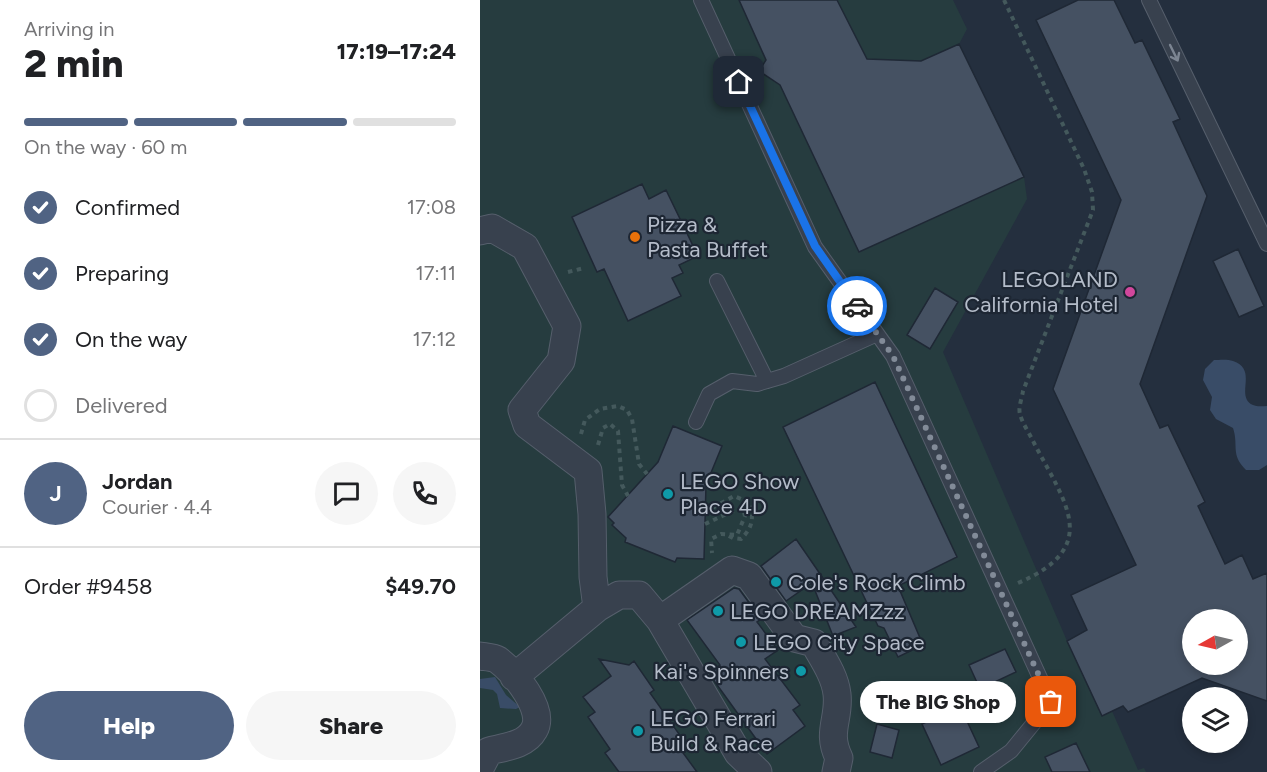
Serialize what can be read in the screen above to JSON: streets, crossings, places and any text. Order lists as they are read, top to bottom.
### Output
{
  "places": [
    "Pizza & Pasta Buffet",
    "LEGOLAND California Hotel",
    "LEGO Show Place 4D",
    "Cole's Rock Climb",
    "LEGO DREAMZzz",
    "LEGO City Space",
    "Kai's Spinners",
    "The BIG Shop",
    "LEGO Ferrari Build & Race"
  ],
  "north": "left",
  "page": {
    "heading": ["2 min", "Arriving in", "17:19–17:24"],
    "panel": [
      "Jordan",
      "Courier · 4.4",
      "Order #9458",
      "$49.70"
    ],
    "bar": "On the way · 60 m",
    "list": [
      ["Confirmed", "17:08"],
      ["Preparing", "17:11"],
      ["On the way", "17:12"],
      "Delivered"
    ],
    "round": "J",
    "buttons": ["Help", "Share"],
    "bubble": "The BIG Shop"
  }
}
